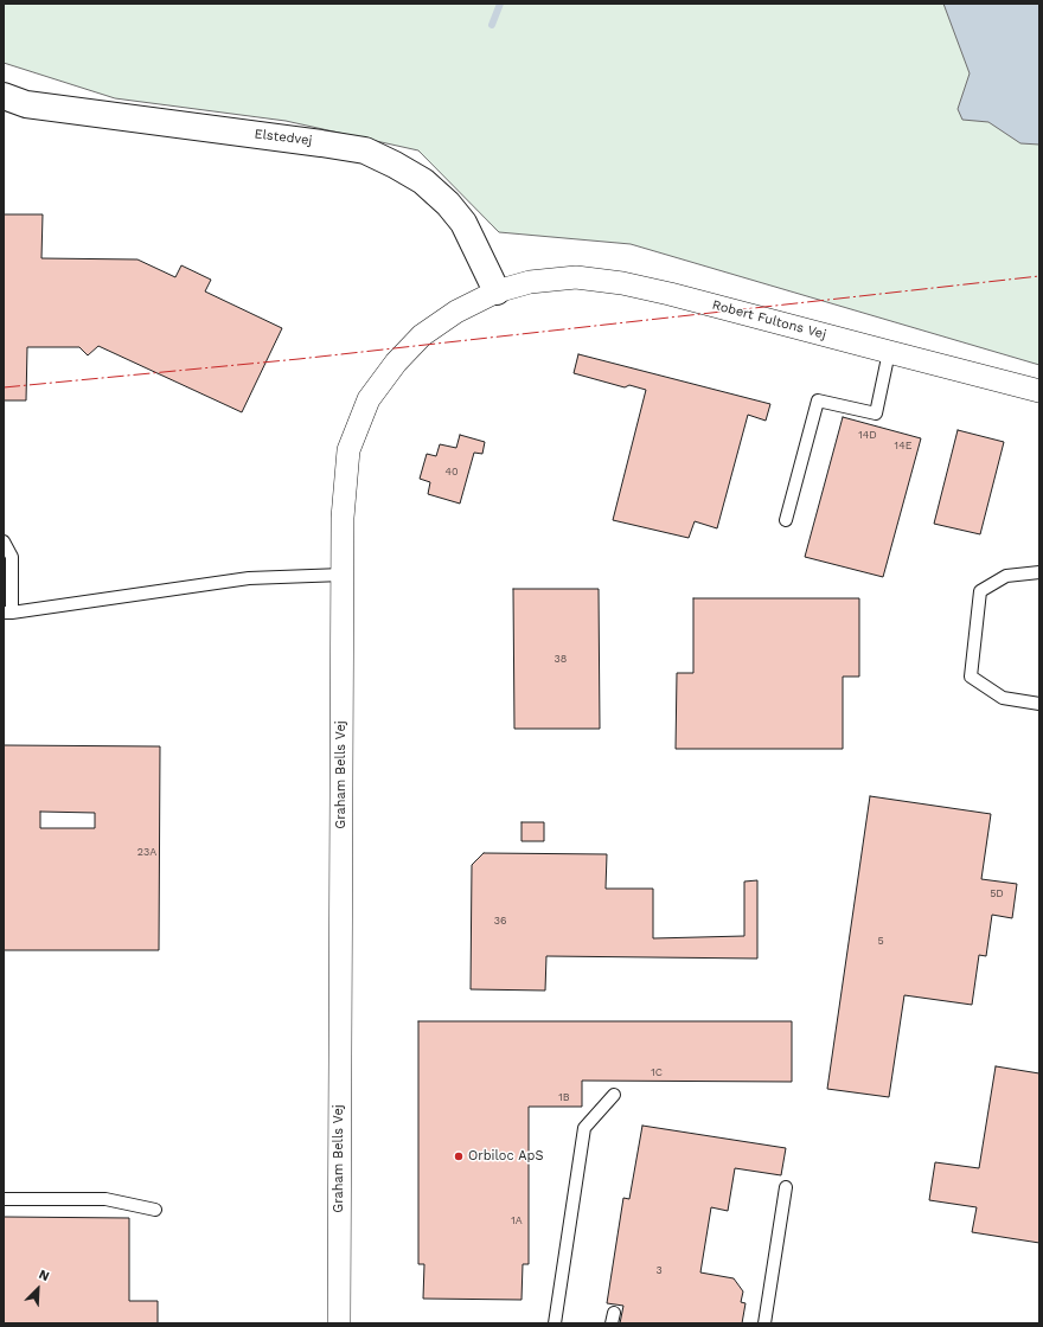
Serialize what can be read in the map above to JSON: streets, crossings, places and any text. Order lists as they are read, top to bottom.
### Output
{
  "streets": {
    "street": ["Elstedvej", "Robert Fultons Vej", "Graham Bells Vej"]
  },
  "crossings": [
    ["Elstedvej", "Robert Fultons Vej"],
    ["Elstedvej", "Graham Bells Vej"],
    ["Robert Fultons Vej", "Graham Bells Vej"]
  ],
  "places": ["Orbiloc ApS"],
  "house_numbers": [
    "14D",
    "14E",
    "40",
    "38",
    "23A",
    "5D",
    "36",
    "5",
    "1C",
    "1B",
    "1A",
    "3"
  ],
  "north": "top right"
}
